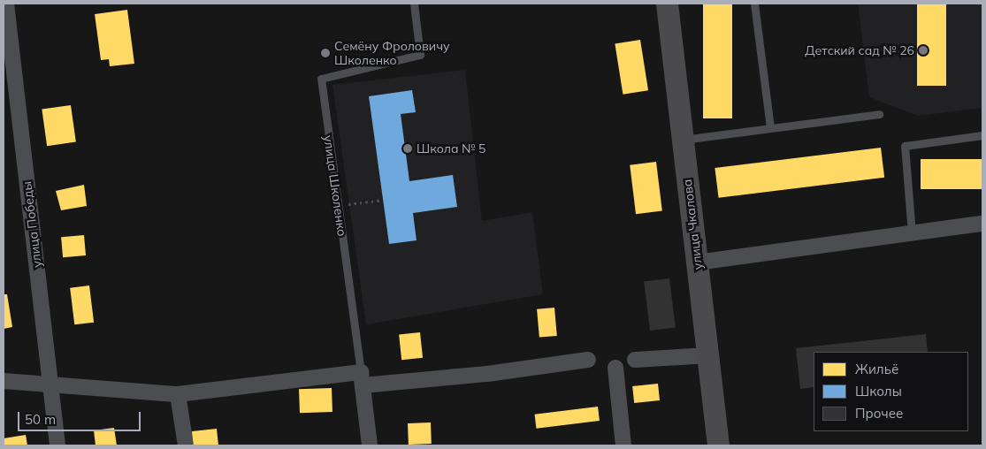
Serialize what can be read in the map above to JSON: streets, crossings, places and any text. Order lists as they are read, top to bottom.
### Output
{
  "streets": {
    "street": ["улица Школенко", "улица Победы", "улица Чкалова"]
  },
  "places": ["Детский сад № 26", "Семёну Фроловичу Школенко", "Школа № 5"],
  "legend": ["Жильё", "Школы", "Прочее"],
  "scale_bar": "50 m"
}
